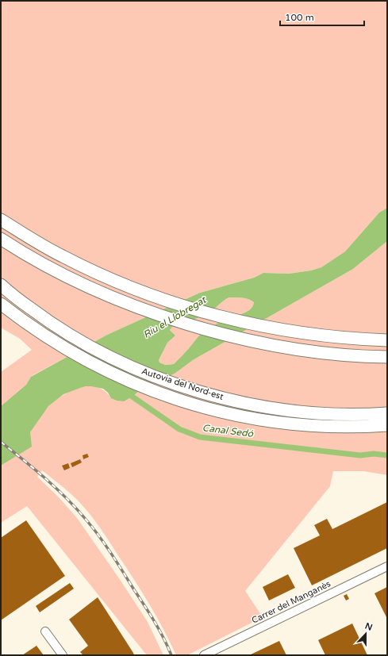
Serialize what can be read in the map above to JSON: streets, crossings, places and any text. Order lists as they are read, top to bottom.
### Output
{
  "streets": {
    "highway": ["Autovia del Nord-est"],
    "street": ["Carrer del Manganès"]
  },
  "water": ["Riu el Llobregat", "Canal Sedó"],
  "scale_bar": "100 m",
  "north": "top"
}
